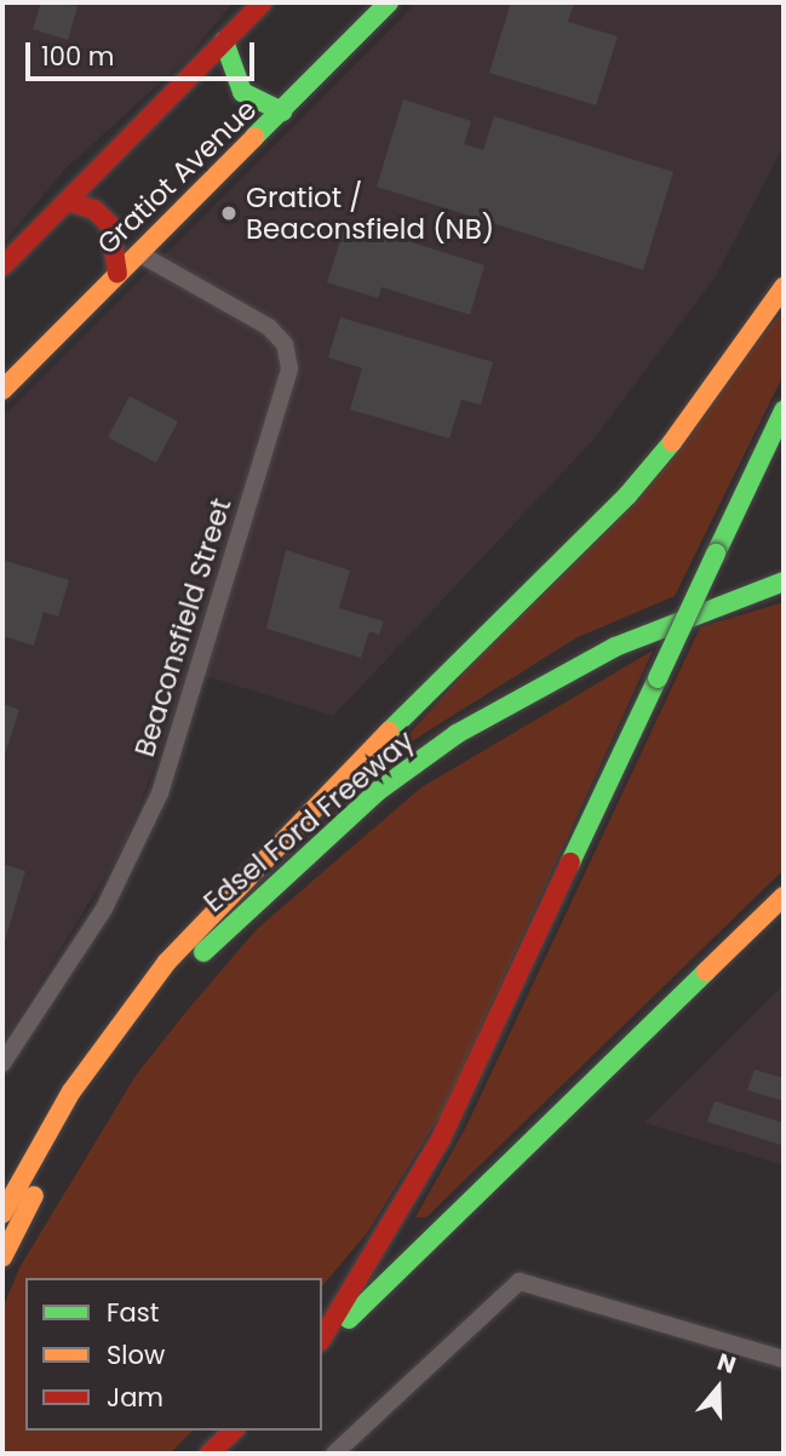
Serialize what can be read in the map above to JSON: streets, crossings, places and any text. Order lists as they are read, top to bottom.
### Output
{
  "streets": {
    "main road": ["Gratiot Avenue", "Edsel Ford Freeway"],
    "street": ["Beaconsfield Street"]
  },
  "crossings": [
    ["Gratiot Avenue", "Beaconsfield Street"]
  ],
  "places": ["Gratiot / Beaconsfield (NB)"],
  "legend": ["Fast", "Slow", "Jam"],
  "scale_bar": "100 m",
  "north": "top"
}
